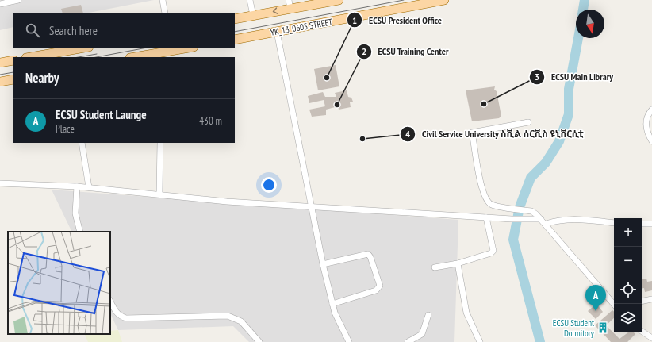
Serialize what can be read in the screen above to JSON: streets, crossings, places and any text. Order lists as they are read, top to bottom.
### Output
{
  "streets": {
    "main road": ["YK_13_0605 STREET"]
  },
  "places": {
    "other": [
      "ECSU President Office",
      "ECSU Main Library",
      "ECSU Training Center",
      "Civil Service University ስቪል ሰርቪስ ዩኒቨርሲቲ"
    ],
    "building": ["ECSU Student Dormitory"]
  },
  "north": "bottom",
  "page": {
    "search": "Search here",
    "heading": "Nearby",
    "list": [
      {
        "mark": "A",
        "name": "ECSU Student Launge",
        "note": "Place",
        "value": "430 m"
      }
    ],
    "map_buttons": ["+", "−"],
    "pins": "A"
  }
}
